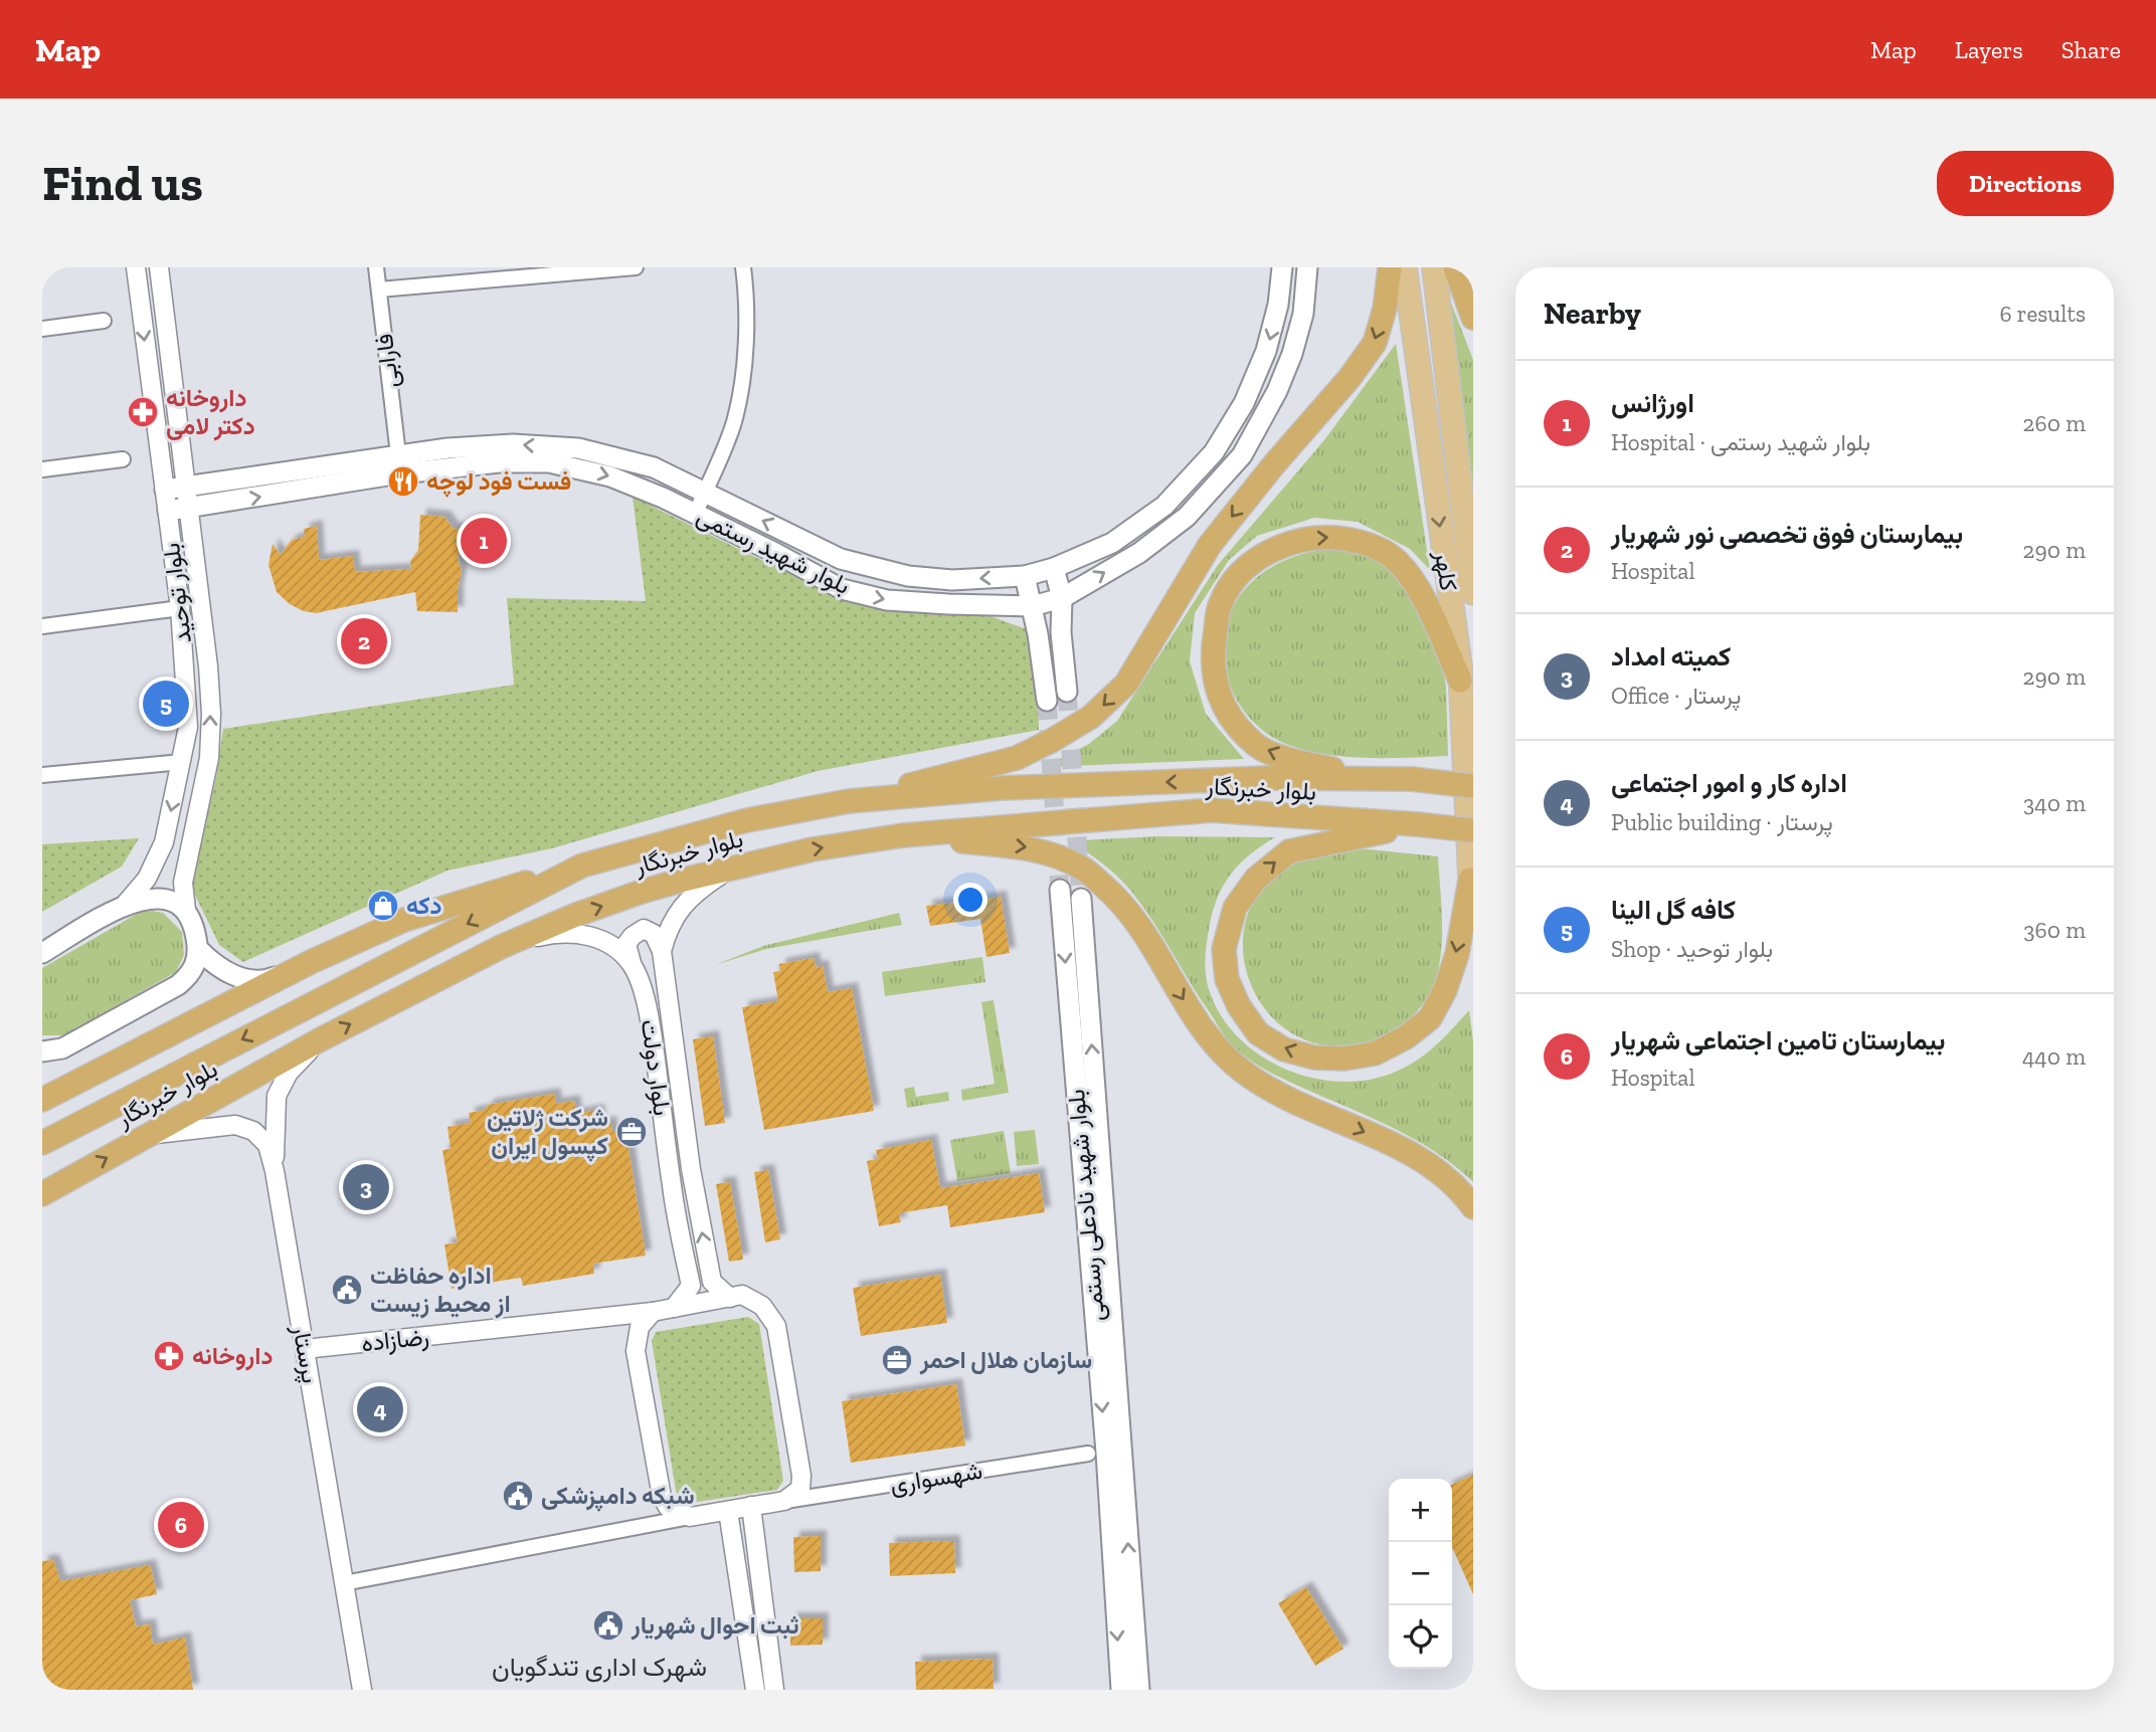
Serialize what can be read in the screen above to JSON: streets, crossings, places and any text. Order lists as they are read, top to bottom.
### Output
{
  "streets": {
    "highway": ["بلوار خبرنگار"],
    "main road": ["بلوار شهید رستمی", "کلهر", "بلوار شهید نادعلی رستمی"],
    "street": [
      "فارابی",
      "بلوار توحید",
      "بلوار دولت",
      "رضازاده",
      "پرستار",
      "شهسواری"
    ]
  },
  "crossings": [
    ["فارابی", "بلوار شهید رستمی"],
    ["بلوار شهید رستمی", "بلوار توحید"],
    ["بلوار خبرنگار", "بلوار دولت"],
    ["بلوار خبرنگار", "پرستار"],
    ["بلوار دولت", "رضازاده"],
    ["بلوار دولت", "شهسواری"],
    ["رضازاده", "پرستار"],
    ["رضازاده", "شهسواری"]
  ],
  "districts": ["شهرک اداری تندگویان"],
  "places": {
    "pharmacy": ["داروخانه دکتر لامی", "داروخانه"],
    "restaurant": ["فست فود لوچه"],
    "shop": ["دکه"],
    "office": ["شرکت ژلاتین کپسول ایران", "سازمان هلال احمر"],
    "public building": ["اداره حفاظت از محیط زیست", "شبکه دامپزشکی", "ثبت احوال شهریار"]
  },
  "page": {
    "header": "Map",
    "nav": ["Map", "Layers", "Share"],
    "buttons": "Directions",
    "title": "Find us",
    "heading": ["Nearby", "6 results"],
    "list": [
      {
        "mark": "1",
        "name": "اورژانس",
        "note": "Hospital · بلوار شهید رستمی",
        "value": "260 m"
      },
      {
        "mark": "2",
        "name": "بیمارستان فوق تخصصی نور شهریار",
        "note": "Hospital",
        "value": "290 m"
      },
      {
        "mark": "3",
        "name": "کمیته امداد",
        "note": "Office · پرستار",
        "value": "290 m"
      },
      {
        "mark": "4",
        "name": "اداره کار و امور اجتماعی",
        "note": "Public building · پرستار",
        "value": "340 m"
      },
      {
        "mark": "5",
        "name": "کافه گل الینا",
        "note": "Shop · بلوار توحید",
        "value": "360 m"
      },
      {
        "mark": "6",
        "name": "بیمارستان تامین اجتماعی شهریار",
        "note": "Hospital",
        "value": "440 m"
      }
    ],
    "pins": [
      "1",
      "2",
      "5",
      "3",
      "4",
      "6"
    ],
    "map_buttons": ["+", "−"]
  }
}
